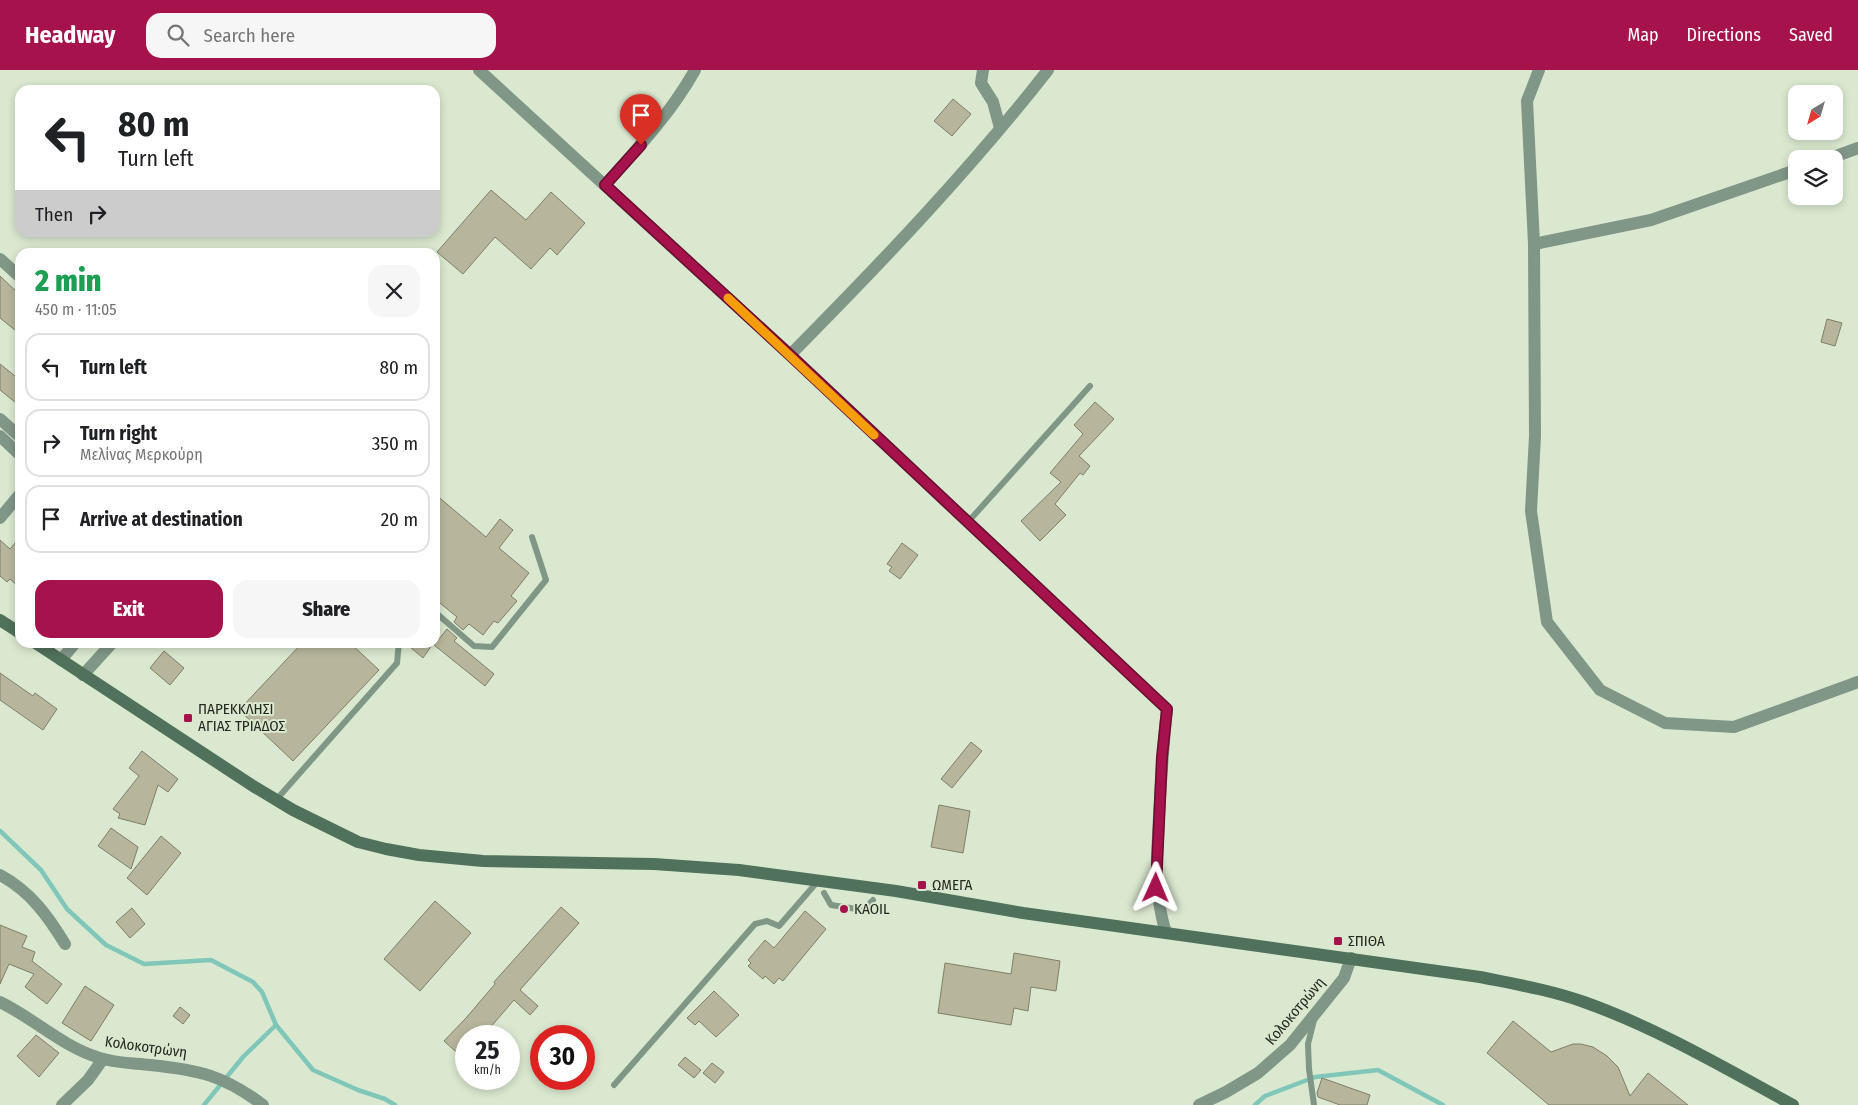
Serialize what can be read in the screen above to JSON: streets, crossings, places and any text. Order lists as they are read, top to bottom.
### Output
{
  "streets": {
    "street": ["Κολοκοτρώνη"]
  },
  "places": {
    "transit": ["ΠΑΡΕΚΚΛΗΣΙ ΑΓΙΑΣ ΤΡΙΑΔΟΣ", "ΩΜΕΓΑ", "ΣΠΙΘΑ"],
    "other": ["KAOIL"]
  },
  "north": "bottom left",
  "page": {
    "header": "Headway",
    "search": "Search here",
    "nav": ["Map", "Directions", "Saved"],
    "turn": ["80 m", "Turn left"],
    "then": "Then",
    "heading": ["2 min", "450 m · 11:05"],
    "list": [
      {
        "name": "Turn left",
        "value": "80 m"
      },
      {
        "name": "Turn right",
        "note": "Μελίνας Μερκούρη",
        "value": "350 m"
      },
      {
        "name": "Arrive at destination",
        "value": "20 m"
      }
    ],
    "buttons": ["Exit", "Share"],
    "speed": "25 km/h",
    "limit": "30"
  }
}
